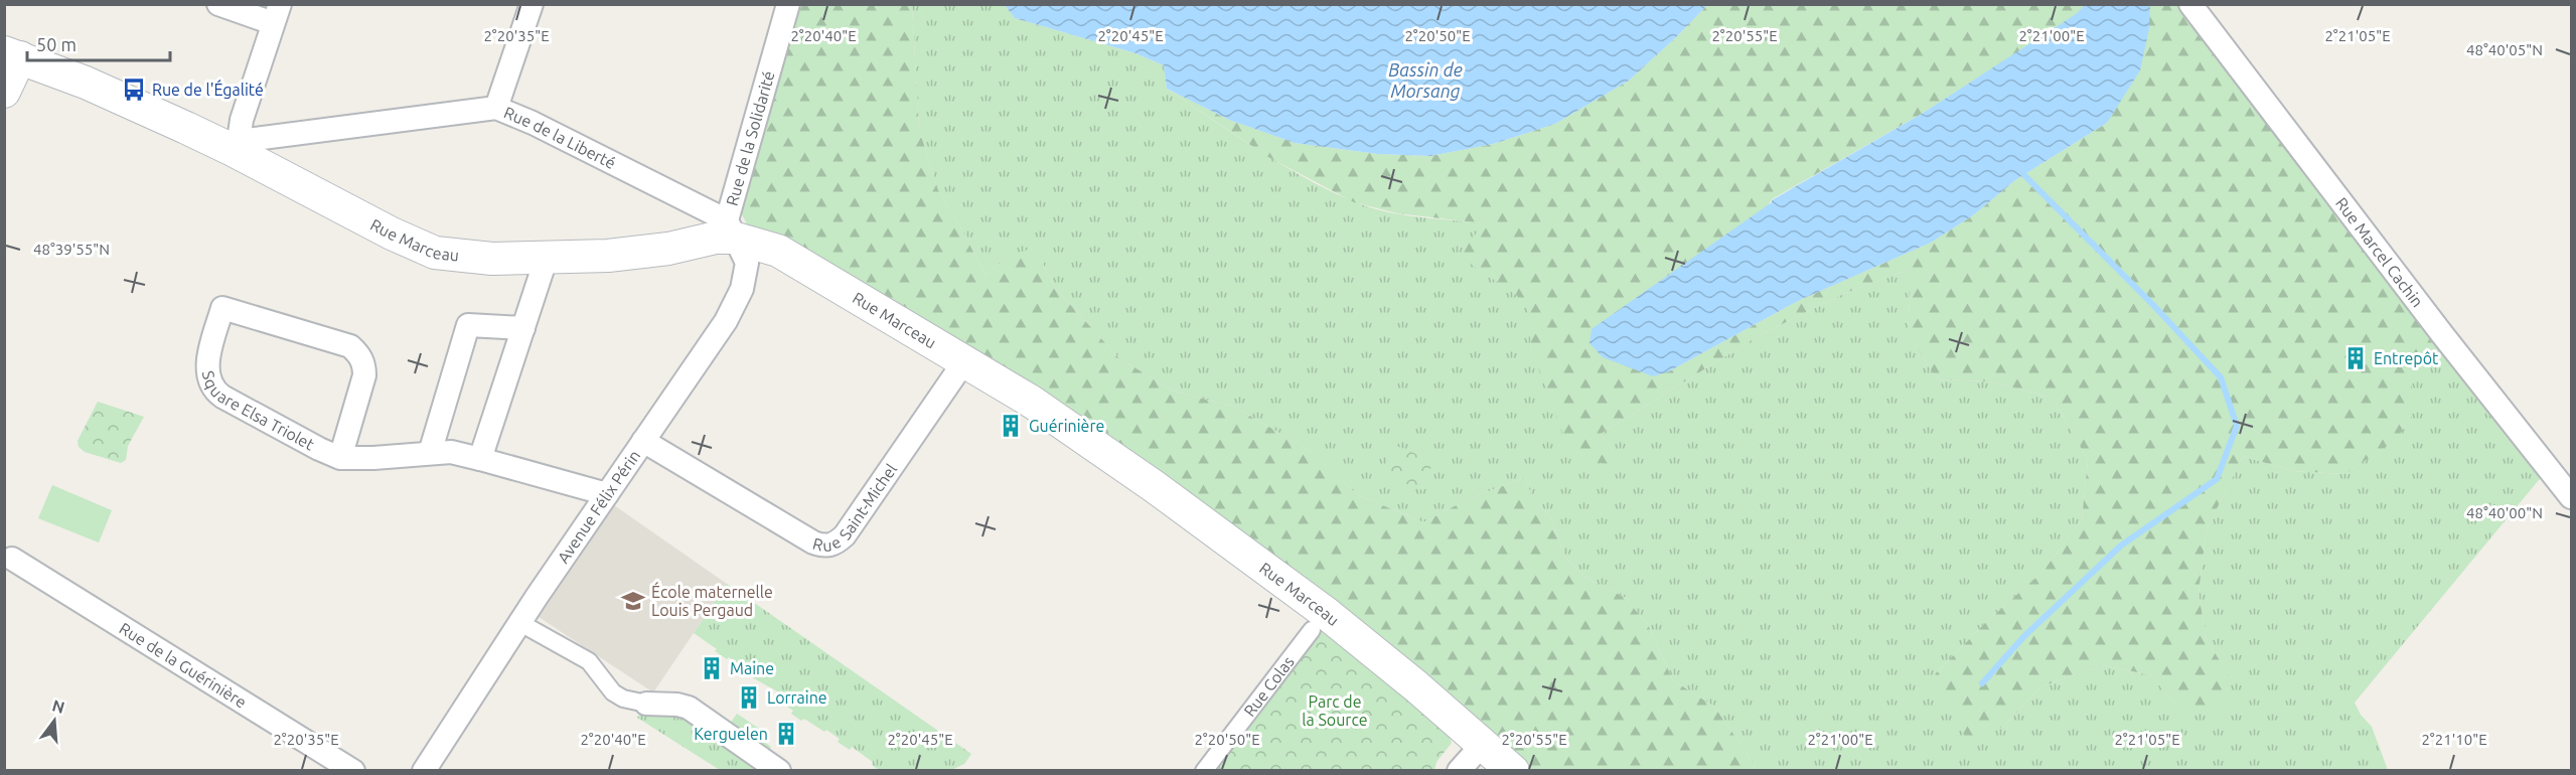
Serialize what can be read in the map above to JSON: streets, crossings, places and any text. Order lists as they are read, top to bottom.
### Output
{
  "streets": {
    "main road": ["Rue Marceau"],
    "street": [
      "Rue de la Liberté",
      "Rue de la Solidarité",
      "Rue Marcel Cachin",
      "Square Elsa Triolet",
      "Rue Saint-Michel",
      "Avenue Félix Périn",
      "Rue de la Guérinière",
      "Rue Colas"
    ]
  },
  "crossings": [
    ["Rue de la Liberté", "Rue de la Solidarité"],
    ["Rue de la Liberté", "Rue Marceau"],
    ["Rue de la Liberté", "Avenue Félix Périn"],
    ["Rue de la Solidarité", "Rue Marceau"],
    ["Rue de la Solidarité", "Avenue Félix Périn"],
    ["Rue Marceau", "Rue Saint-Michel"],
    ["Rue Marceau", "Avenue Félix Périn"],
    ["Square Elsa Triolet", "Avenue Félix Périn"],
    ["Rue Saint-Michel", "Avenue Félix Périn"]
  ],
  "water": ["Bassin de Morsang"],
  "parks": ["Parc de la Source"],
  "places": {
    "bus stop": ["Rue de l'Égalité"],
    "building": [
      "Entrepôt",
      "Guérinière",
      "Maine",
      "Lorraine",
      "Kerguelen"
    ],
    "school or university": ["École maternelle Louis Pergaud"]
  },
  "scale_bar": "50 m",
  "north": "top",
  "coordinates": [
    "2°20'35\"E",
    "2°20'40\"E",
    "2°20'45\"E",
    "2°20'50\"E",
    "2°20'55\"E",
    "2°21'00\"E",
    "2°21'05\"E",
    "48°40'05\"N",
    "48°39'55\"N",
    "48°40'00\"N",
    "2°21'10\"E"
  ]
}
